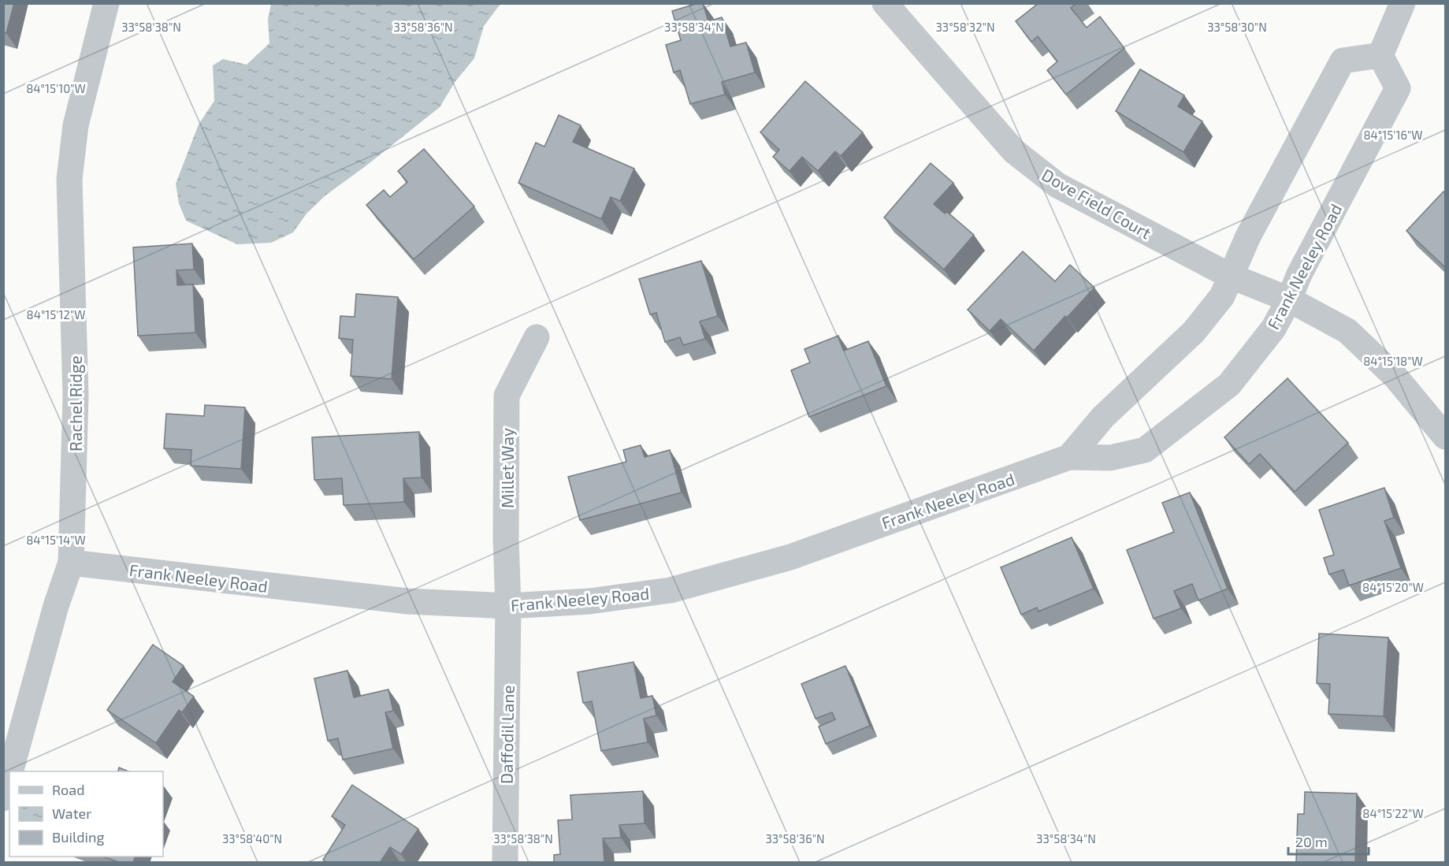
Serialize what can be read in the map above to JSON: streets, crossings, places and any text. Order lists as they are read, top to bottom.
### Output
{
  "streets": {
    "street": [
      "Dove Field Court",
      "Frank Neeley Road",
      "Rachel Ridge",
      "Millet Way",
      "Daffodil Lane"
    ]
  },
  "crossings": [
    ["Dove Field Court", "Frank Neeley Road"],
    ["Frank Neeley Road", "Rachel Ridge"],
    ["Frank Neeley Road", "Millet Way"],
    ["Frank Neeley Road", "Daffodil Lane"],
    ["Millet Way", "Daffodil Lane"]
  ],
  "legend": ["Road", "Water", "Building"],
  "scale_bar": "20 m",
  "coordinates": [
    "33°58'38\"N",
    "33°58'36\"N",
    "33°58'34\"N",
    "33°58'32\"N",
    "33°58'30\"N",
    "84°15'10\"W",
    "84°15'16\"W",
    "84°15'12\"W",
    "84°15'18\"W",
    "84°15'14\"W",
    "84°15'20\"W",
    "84°15'22\"W",
    "33°58'40\"N"
  ]
}
